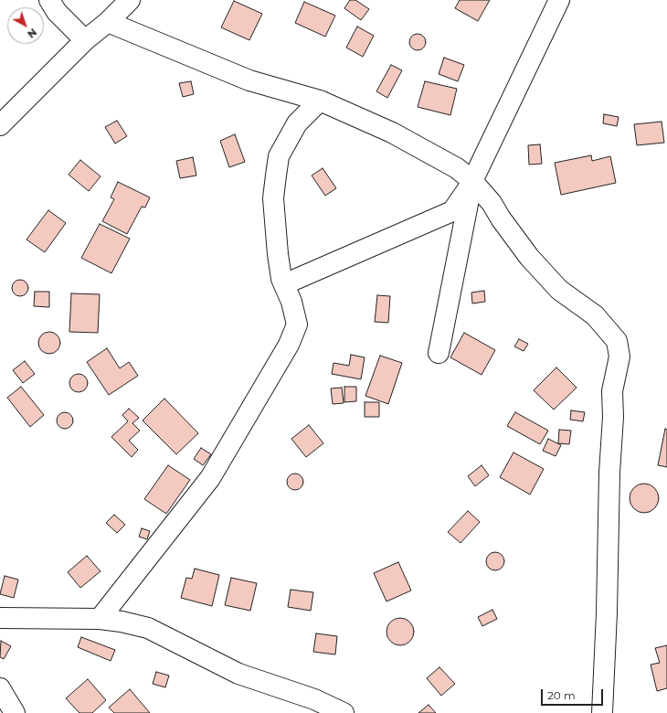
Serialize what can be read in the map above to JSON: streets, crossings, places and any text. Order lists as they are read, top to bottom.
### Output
{
  "scale_bar": "20 m",
  "north": "bottom right"
}
